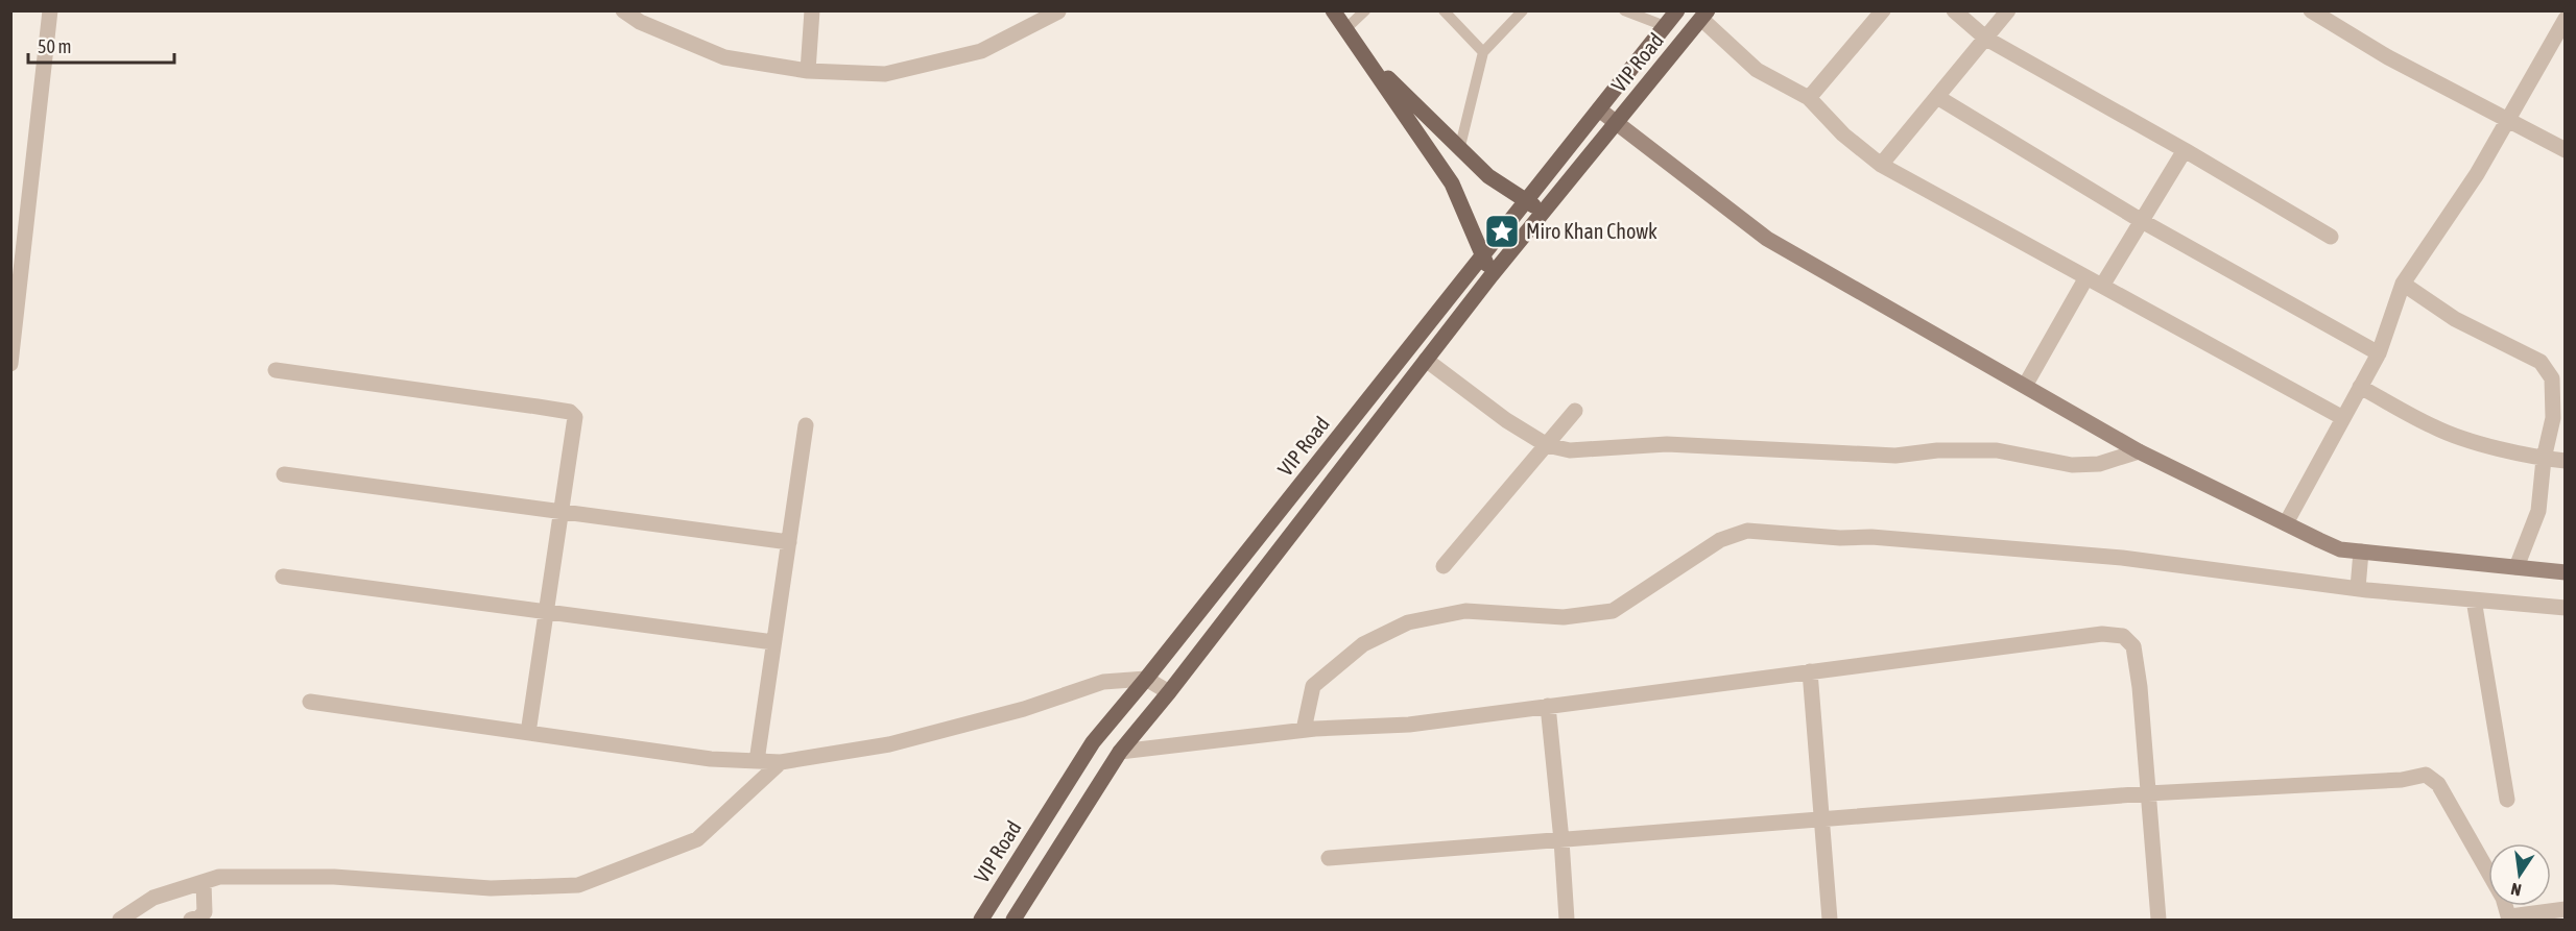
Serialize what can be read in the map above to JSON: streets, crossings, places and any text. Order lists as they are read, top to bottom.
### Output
{
  "streets": {
    "main road": ["VIP Road"]
  },
  "places": {
    "place": ["Miro Khan Chowk"]
  },
  "scale_bar": "50 m",
  "north": "bottom"
}
